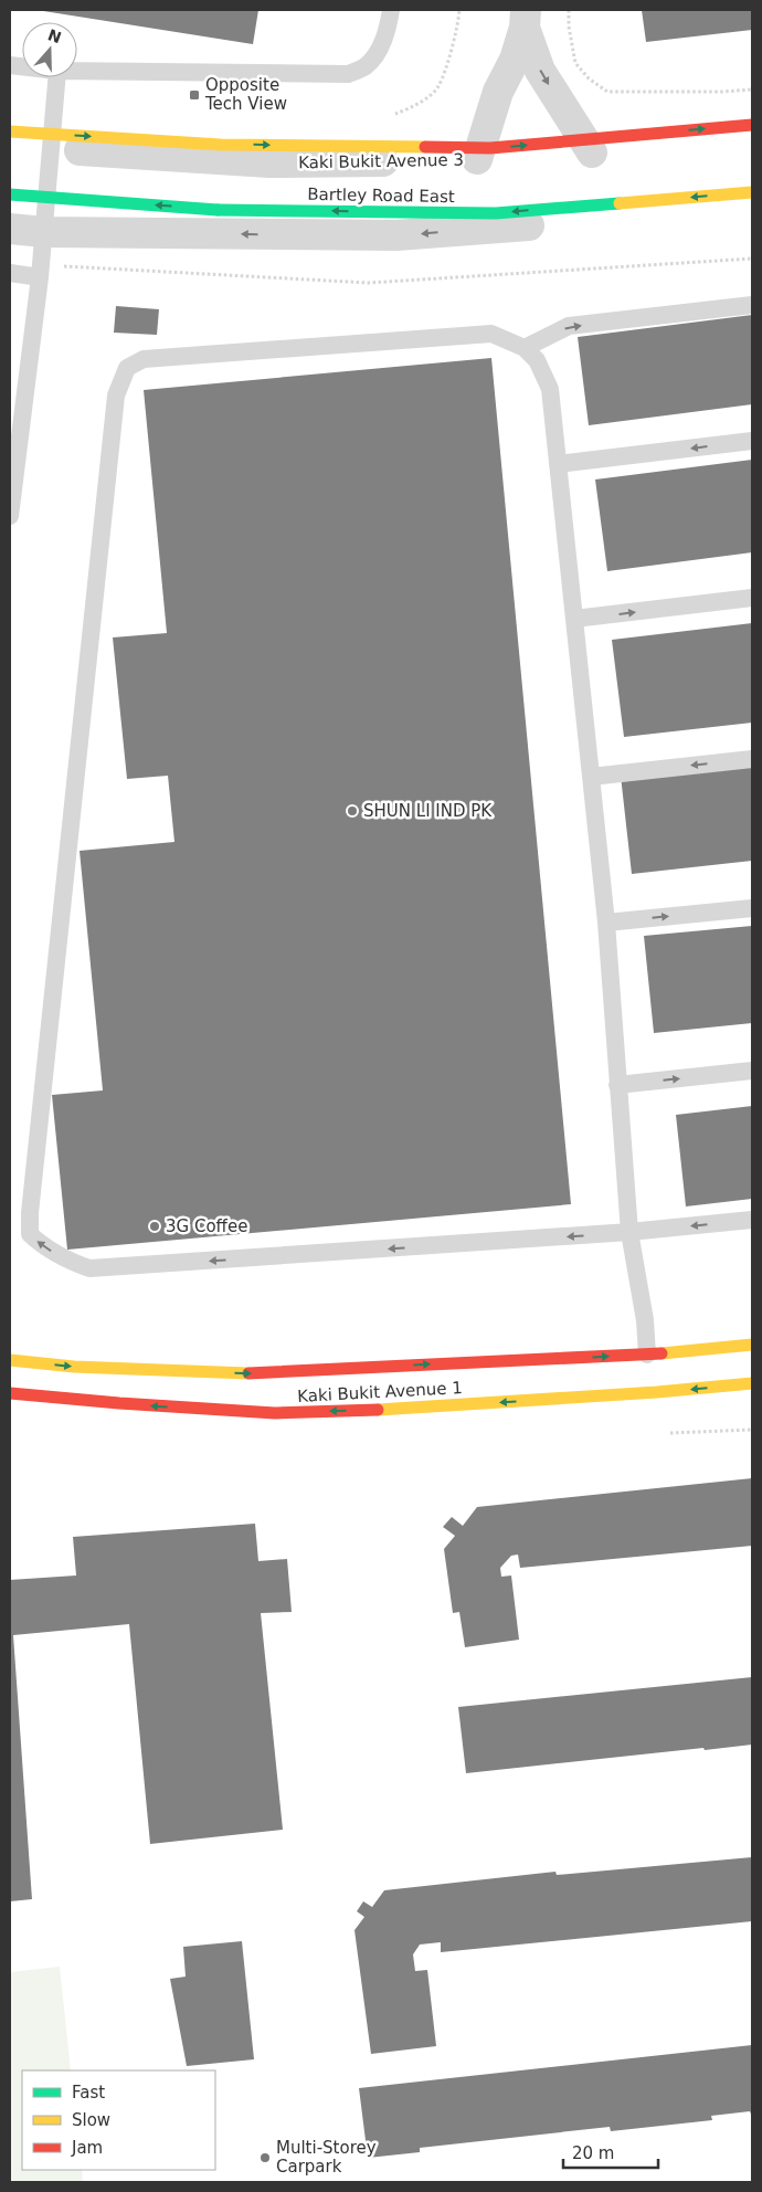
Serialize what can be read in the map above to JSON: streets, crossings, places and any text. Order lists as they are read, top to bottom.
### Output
{
  "streets": {
    "main road": ["Bartley Road East", "Kaki Bukit Avenue 1"],
    "street": ["Kaki Bukit Avenue 3"]
  },
  "places": {
    "transit": ["Opposite Tech View"],
    "other": ["SHUN LI IND PK", "3G Coffee", "Multi-Storey Carpark"]
  },
  "legend": ["Fast", "Slow", "Jam"],
  "scale_bar": "20 m",
  "north": "top"
}
